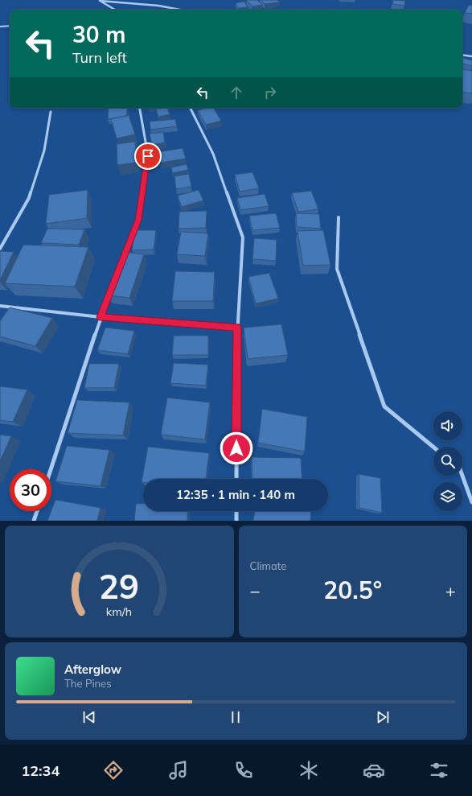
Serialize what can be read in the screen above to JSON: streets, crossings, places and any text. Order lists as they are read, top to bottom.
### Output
{
  "page": {
    "turn": ["30 m", "Turn left"],
    "limit": "30",
    "trip": "12:35 · 1 min · 140 m",
    "tile": "Climate",
    "heat": ["−", "20.5°", "+"],
    "song": ["Afterglow", "The Pines"],
    "tabs": "12:34",
    "gauge": ["29", "km/h"]
  }
}
